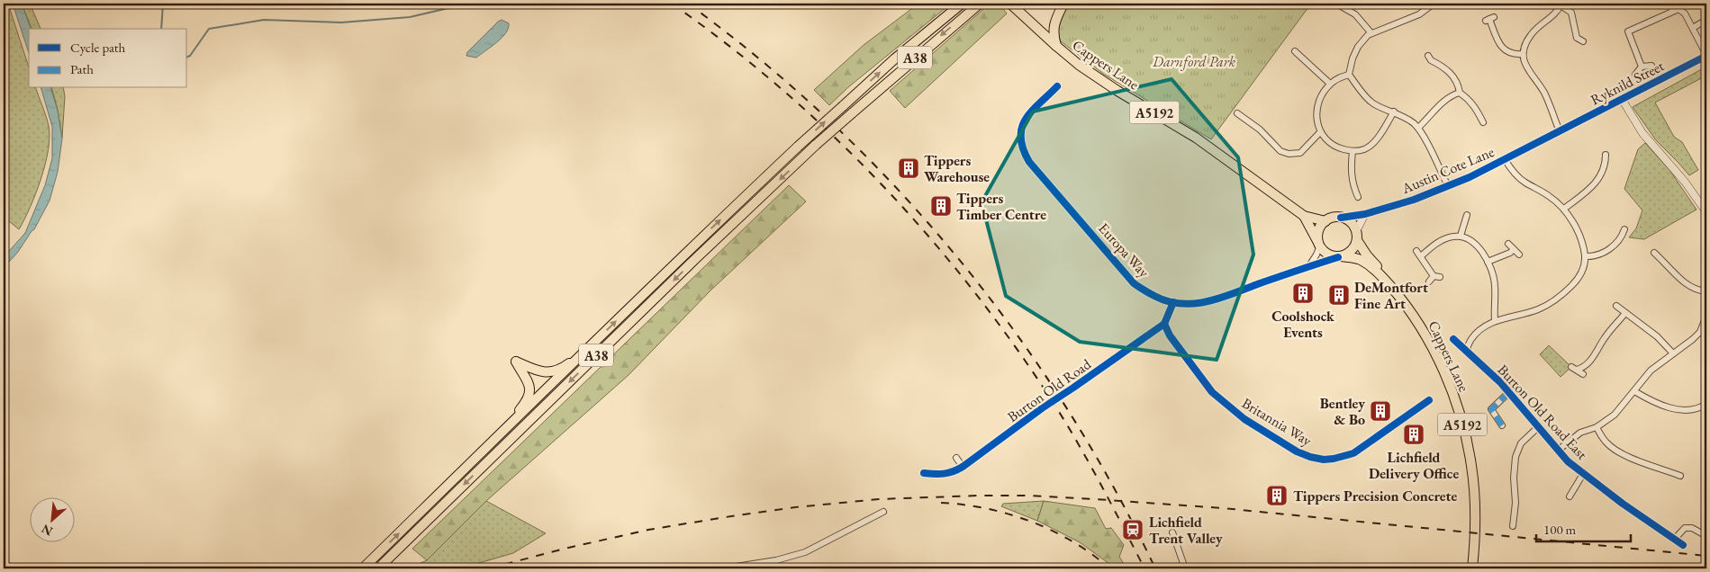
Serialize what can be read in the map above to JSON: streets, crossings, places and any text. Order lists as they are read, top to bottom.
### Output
{
  "streets": {
    "highway": ["A38", "Cappers Lane", "A5192"],
    "street": [
      "Ryknild Street",
      "Austin Cote Lane",
      "Europa Way",
      "Burton Old Road",
      "Burton Old Road East",
      "Britannia Way"
    ]
  },
  "crossings": [
    ["Cappers Lane", "Austin Cote Lane"],
    ["Cappers Lane", "Europa Way"],
    ["Ryknild Street", "Austin Cote Lane"],
    ["Austin Cote Lane", "Europa Way"],
    ["Burton Old Road", "Britannia Way"]
  ],
  "parks": ["Darnford Park"],
  "places": {
    "building": [
      "Tippers Warehouse",
      "Tippers Timber Centre",
      "Coolshock Events",
      "DeMontfort Fine Art",
      "Bentley & Bo",
      "Lichfield Delivery Office",
      "Tippers Precision Concrete"
    ],
    "station": ["Lichfield Trent Valley"]
  },
  "legend": ["Cycle path", "Path"],
  "scale_bar": "100 m",
  "north": "bottom left"
}
